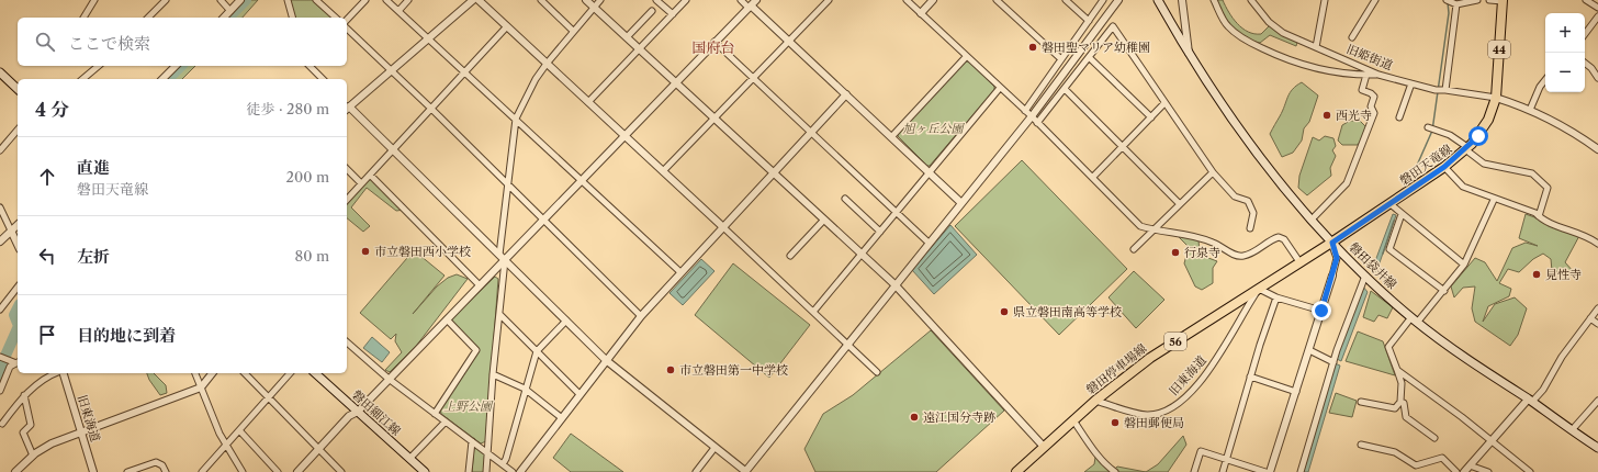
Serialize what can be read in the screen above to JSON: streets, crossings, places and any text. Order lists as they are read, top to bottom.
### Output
{
  "streets": {
    "main road": [
      "44",
      "磐田天竜線",
      "磐田袋井線",
      "56",
      "磐田停車場線",
      "磐田細江線"
    ],
    "street": ["旧姫街道", "旧東海道"]
  },
  "crossings": [
    ["旧姫街道", "磐田天竜線"],
    ["磐田天竜線", "磐田袋井線"],
    ["磐田天竜線", "磐田停車場線"],
    ["磐田袋井線", "磐田停車場線"],
    ["磐田停車場線", "旧東海道"]
  ],
  "districts": ["国府台"],
  "parks": ["旭ヶ丘公園", "上野公園"],
  "places": [
    "磐田聖マリア幼稚園",
    "西光寺",
    "市立磐田西小学校",
    "行泉寺",
    "見性寺",
    "県立磐田南高等学校",
    "市立磐田第一中学校",
    "遠江国分寺跡",
    "磐田郵便局"
  ],
  "page": {
    "map_buttons": ["+", "−"],
    "search": "ここで検索",
    "heading": ["4 分", "徒歩 · 280 m"],
    "list": [
      ["直進", "磐田天竜線", "200 m"],
      ["左折", "80 m"],
      "目的地に到着"
    ]
  }
}
